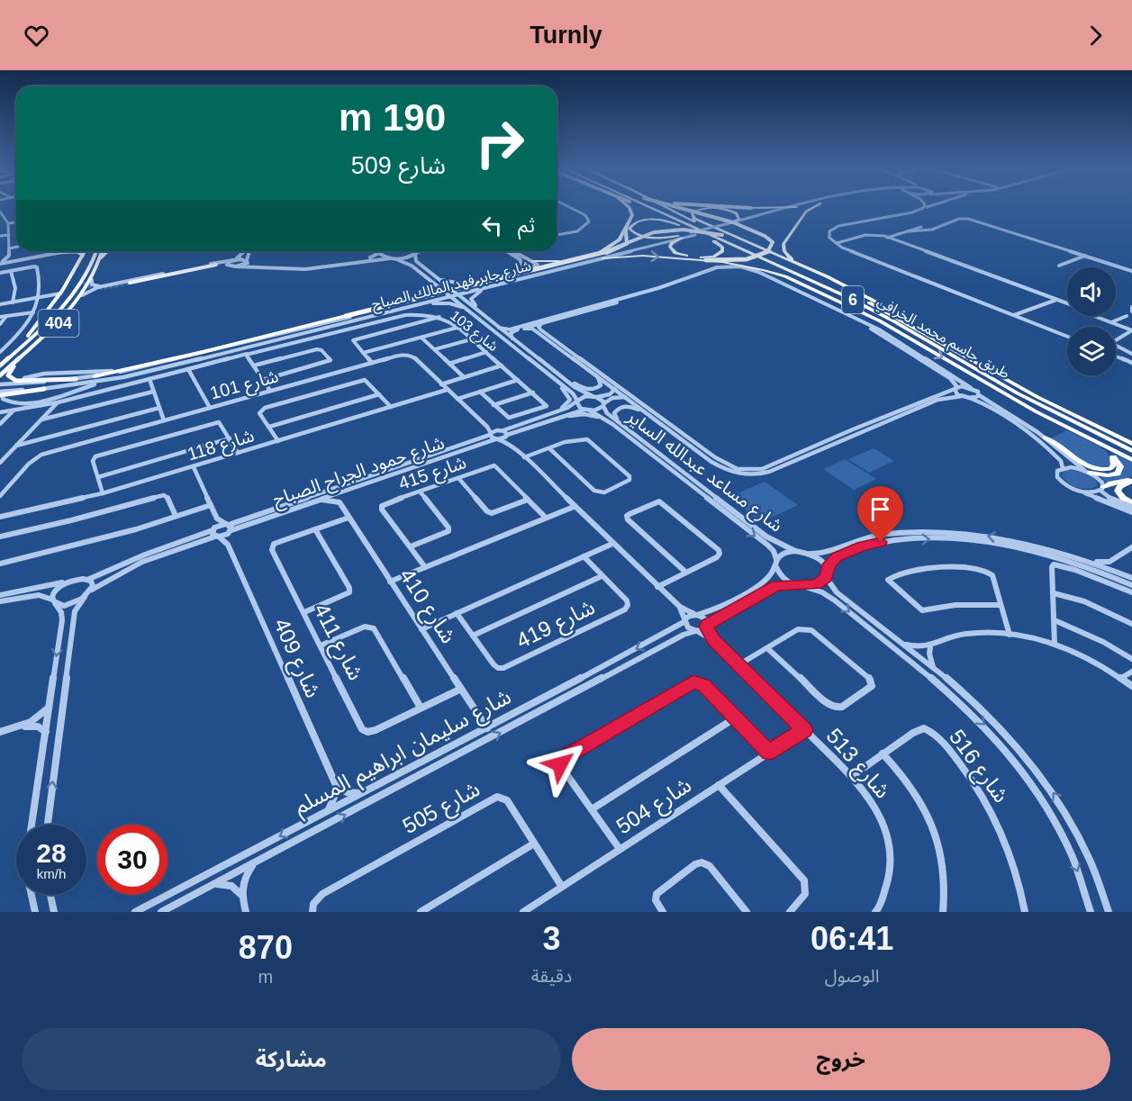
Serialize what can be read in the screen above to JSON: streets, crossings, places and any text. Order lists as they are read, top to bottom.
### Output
{
  "streets": {
    "highway": ["6", "طريق جاسم محمد الخرافي"],
    "main road": ["404"],
    "street": [
      "شارع جابر فهد المالك الصباح",
      "شارع 103",
      "شارع 101",
      "شارع 118",
      "شارع حمود الجراح الصباح",
      "شارع مساعد عبدالله الساير",
      "شارع 415",
      "شارع 410",
      "شارع 419",
      "شارع 411",
      "شارع 409",
      "شارع سليمان ابراهيم المسلم",
      "شارع 513",
      "شارع 516",
      "شارع 504",
      "شارع 505"
    ]
  },
  "crossings": [
    ["شارع 101", "شارع 118"],
    ["شارع 101", "شارع حمود الجراح الصباح"],
    ["شارع 410", "شارع 411"],
    ["شارع 410", "شارع سليمان ابراهيم المسلم"],
    ["شارع سليمان ابراهيم المسلم", "شارع 513"],
    ["شارع 513", "شارع 516"],
    ["شارع 513", "شارع 504"],
    ["شارع 504", "شارع 505"]
  ],
  "page": {
    "header": "Turnly",
    "turn": ["190 m", "شارع 509"],
    "then": "ثم",
    "speed": "28 km/h",
    "limit": "30",
    "eta": [
      "06:41",
      "الوصول",
      "3",
      "دقيقة",
      "870",
      "m"
    ],
    "buttons": ["خروج", "مشاركة"]
  }
}
